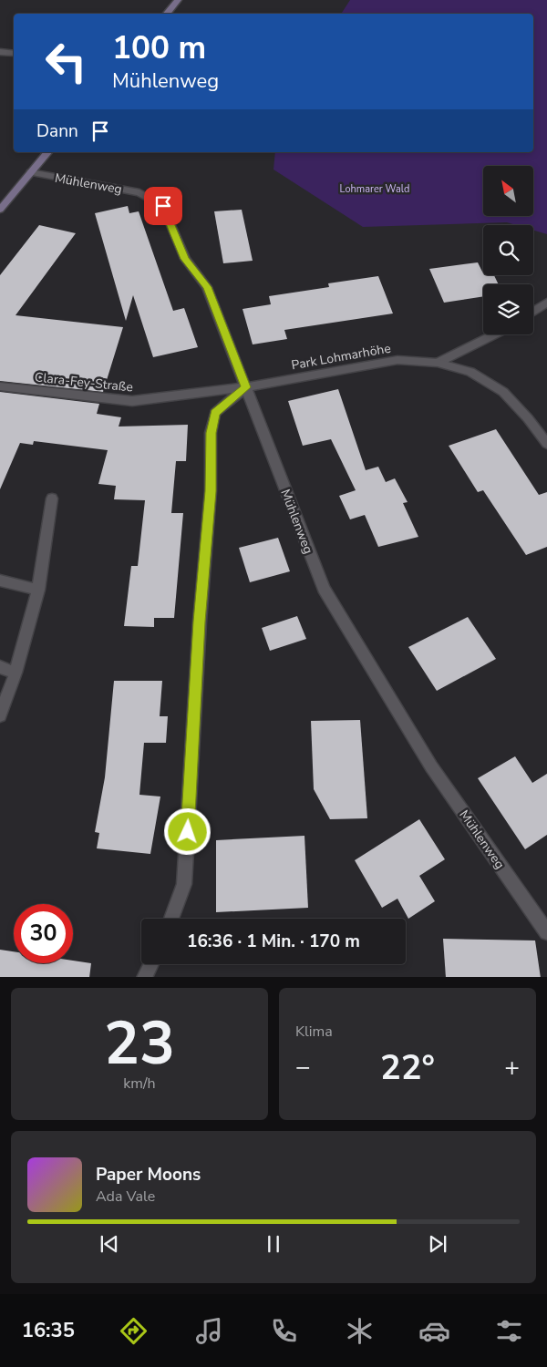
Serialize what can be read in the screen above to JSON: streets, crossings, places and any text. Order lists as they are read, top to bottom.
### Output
{
  "streets": {
    "street": ["Mühlenweg", "Park Lohmarhöhe", "Clara-Fey-Straße"]
  },
  "crossings": [
    ["Mühlenweg", "Park Lohmarhöhe"],
    ["Mühlenweg", "Clara-Fey-Straße"],
    ["Park Lohmarhöhe", "Clara-Fey-Straße"]
  ],
  "parks": ["Lohmarer Wald"],
  "north": "top left",
  "page": {
    "turn": ["100 m", "Mühlenweg"],
    "then": "Dann",
    "limit": "30",
    "trip": "16:36 · 1 Min. · 170 m",
    "tile": [
      ["23", "km/h"],
      "Klima"
    ],
    "heat": ["−", "22°", "+"],
    "song": ["Paper Moons", "Ada Vale"],
    "tabs": "16:35"
  }
}
